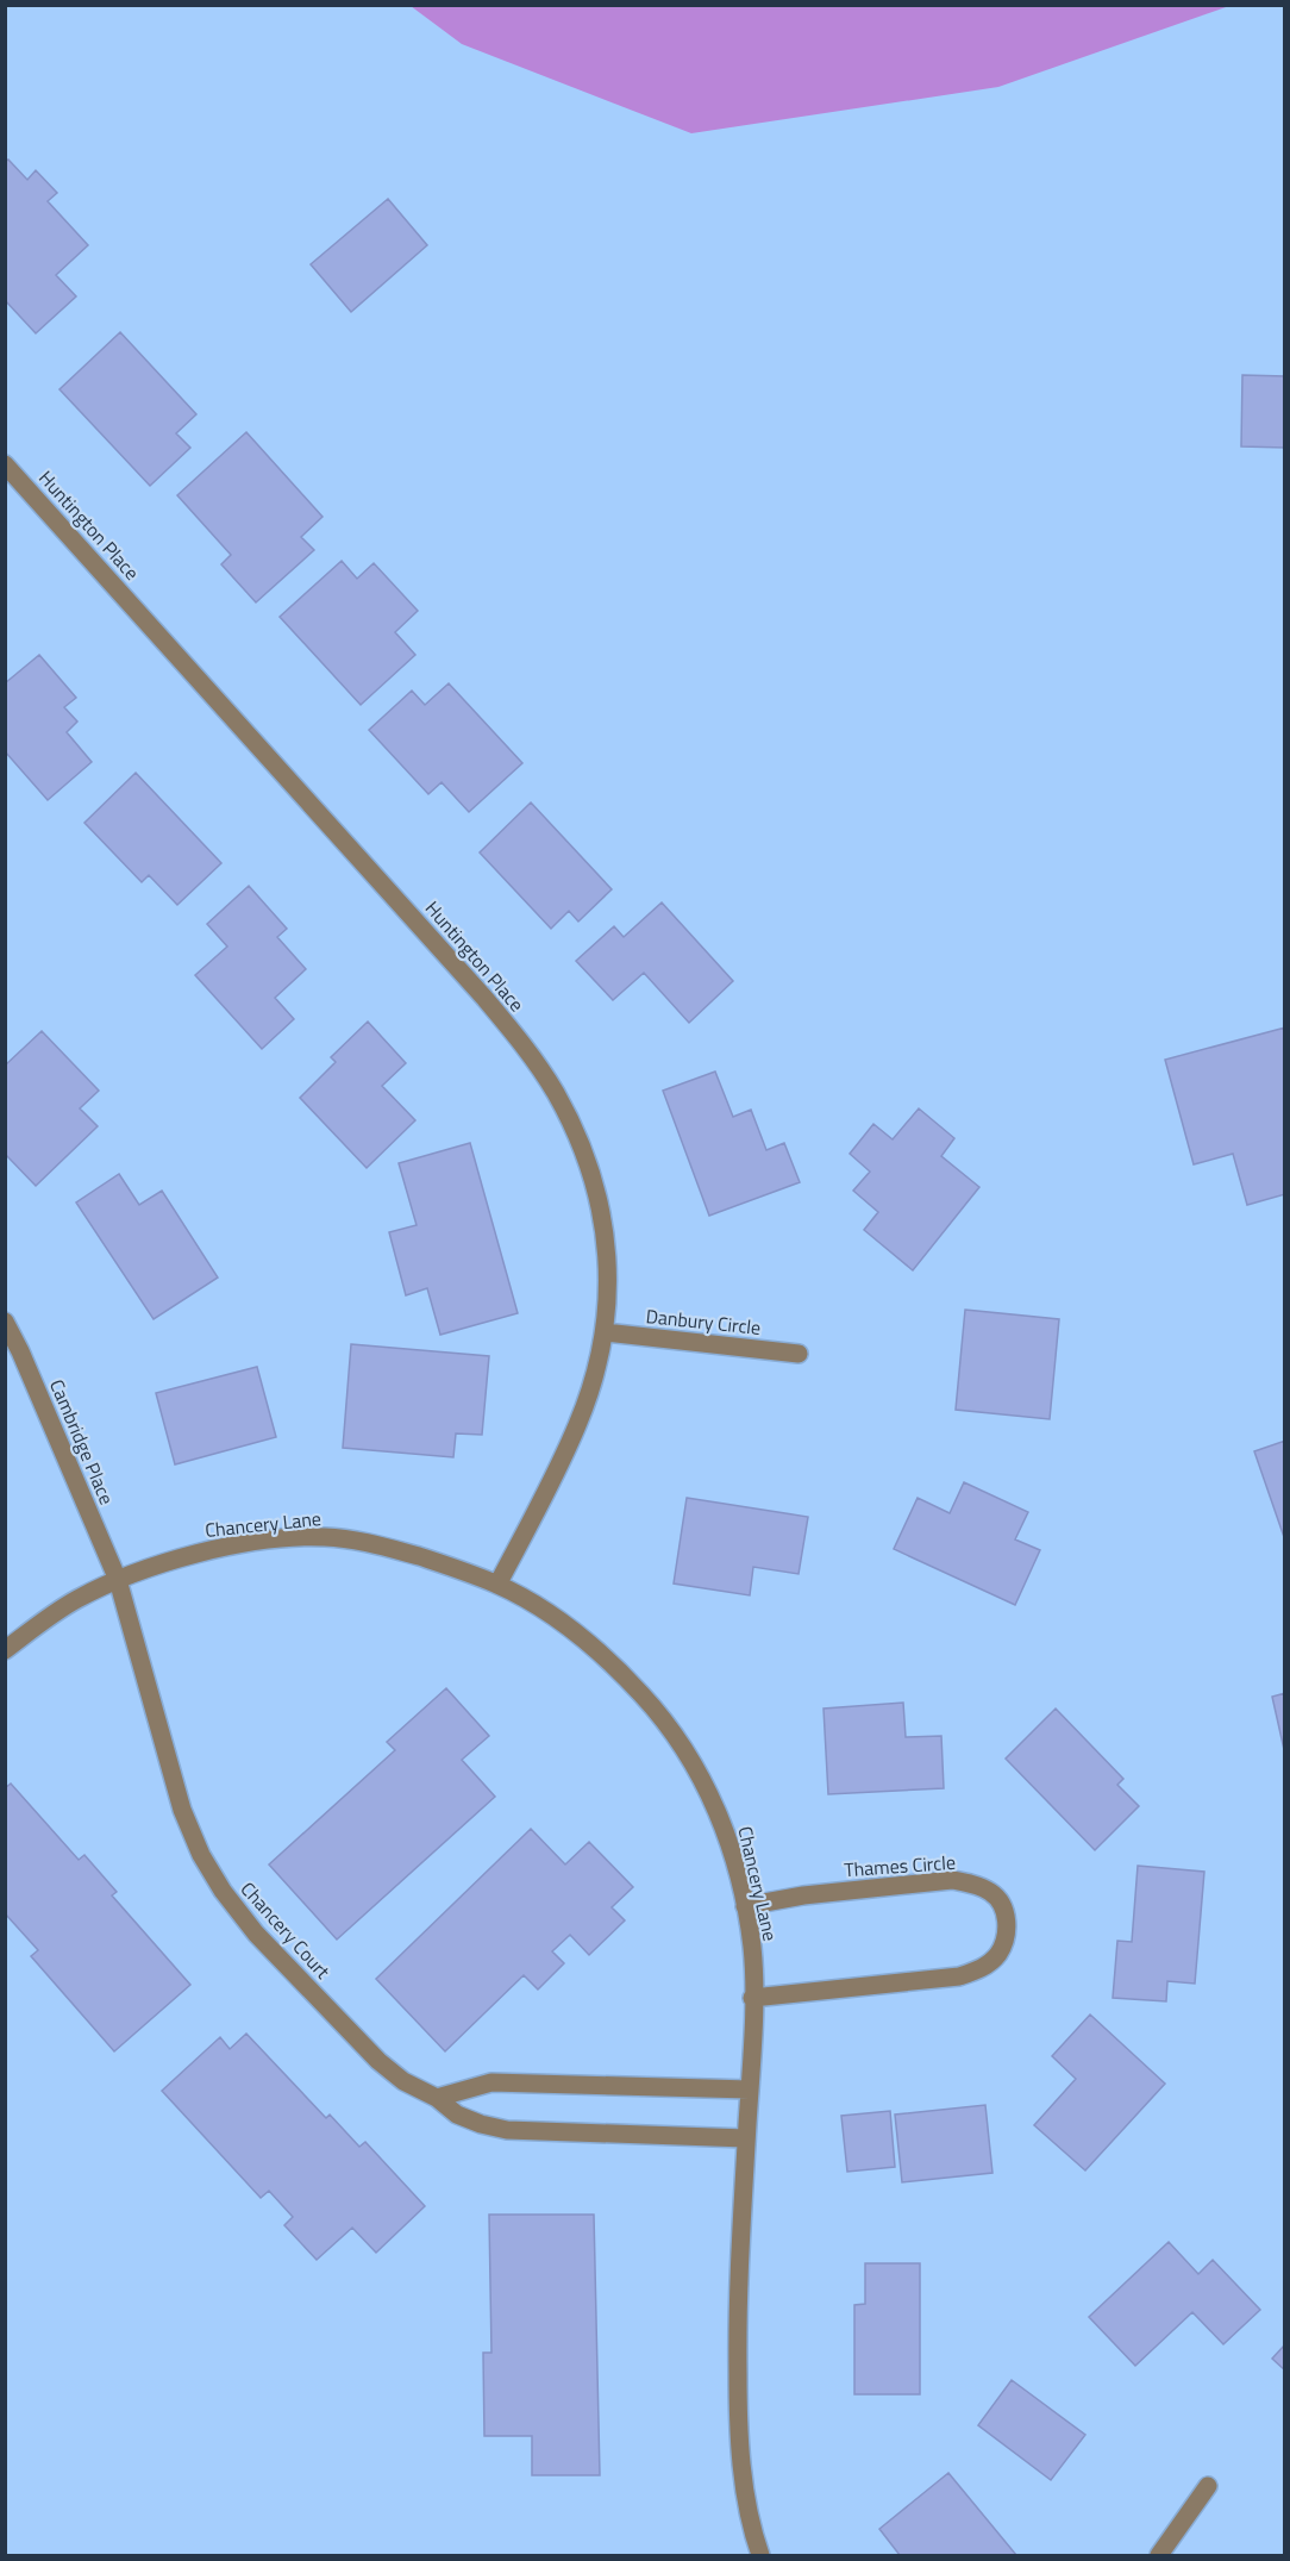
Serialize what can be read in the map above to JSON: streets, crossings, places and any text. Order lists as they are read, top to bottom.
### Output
{
  "streets": {
    "street": [
      "Huntington Place",
      "Danbury Circle",
      "Cambridge Place",
      "Chancery Lane",
      "Thames Circle",
      "Chancery Court"
    ]
  },
  "crossings": [
    ["Huntington Place", "Danbury Circle"],
    ["Huntington Place", "Chancery Lane"],
    ["Cambridge Place", "Chancery Lane"],
    ["Cambridge Place", "Chancery Court"],
    ["Chancery Lane", "Thames Circle"],
    ["Chancery Lane", "Chancery Court"]
  ]
}
